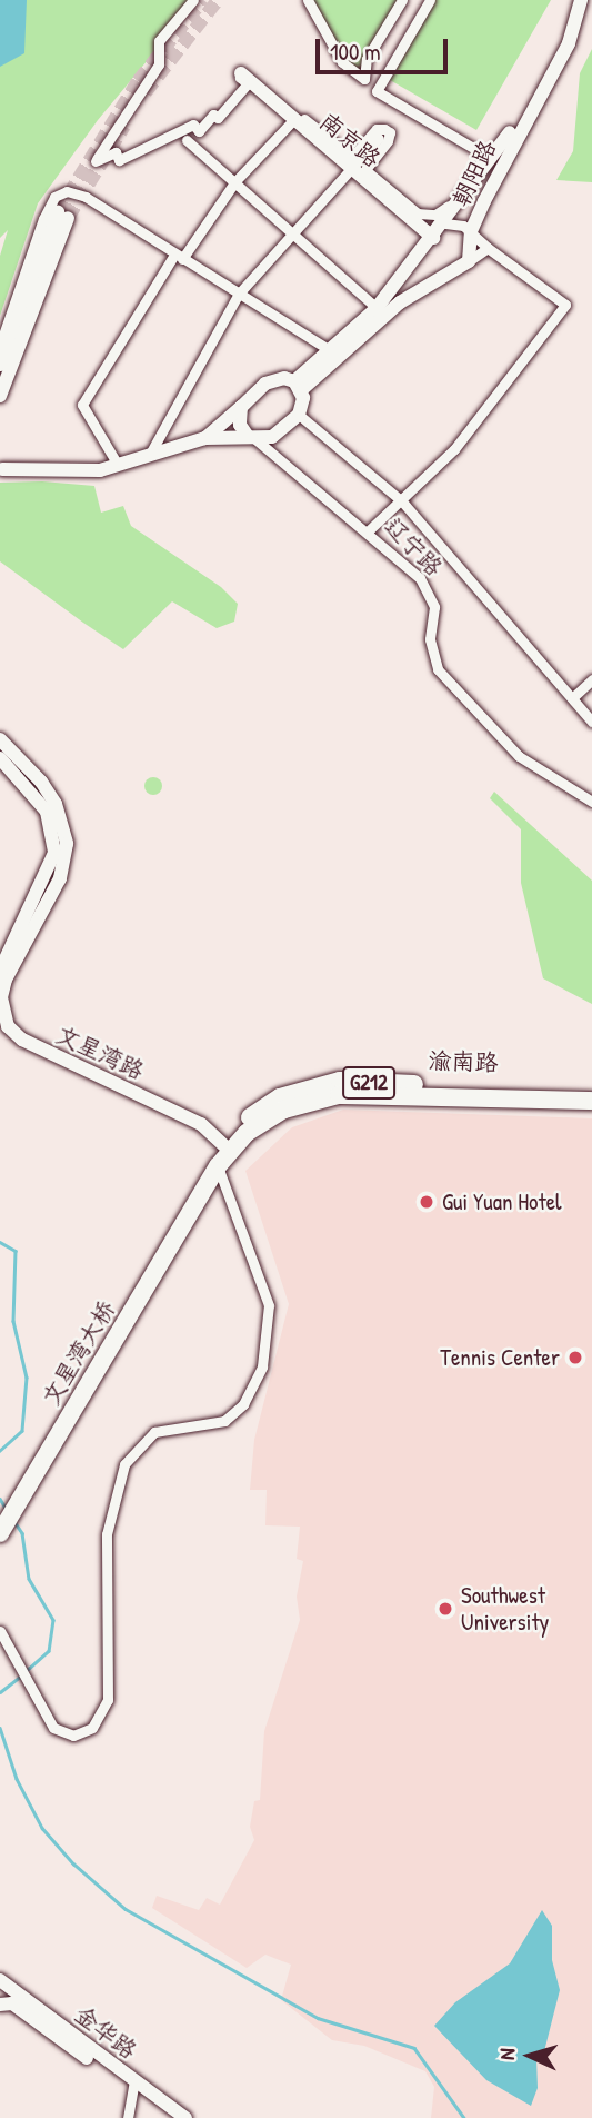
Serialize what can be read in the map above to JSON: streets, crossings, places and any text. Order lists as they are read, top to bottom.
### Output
{
  "streets": {
    "highway": ["渝南路", "G212", "文星湾大桥"],
    "street": [
      "南京路",
      "朝阳路",
      "辽宁路",
      "文星湾路",
      "金华路"
    ]
  },
  "crossings": [
    ["文星湾路", "渝南路"],
    ["渝南路", "文星湾大桥"]
  ],
  "places": ["Gui Yuan Hotel", "Tennis Center", "Southwest University"],
  "scale_bar": "100 m",
  "north": "left"
}
